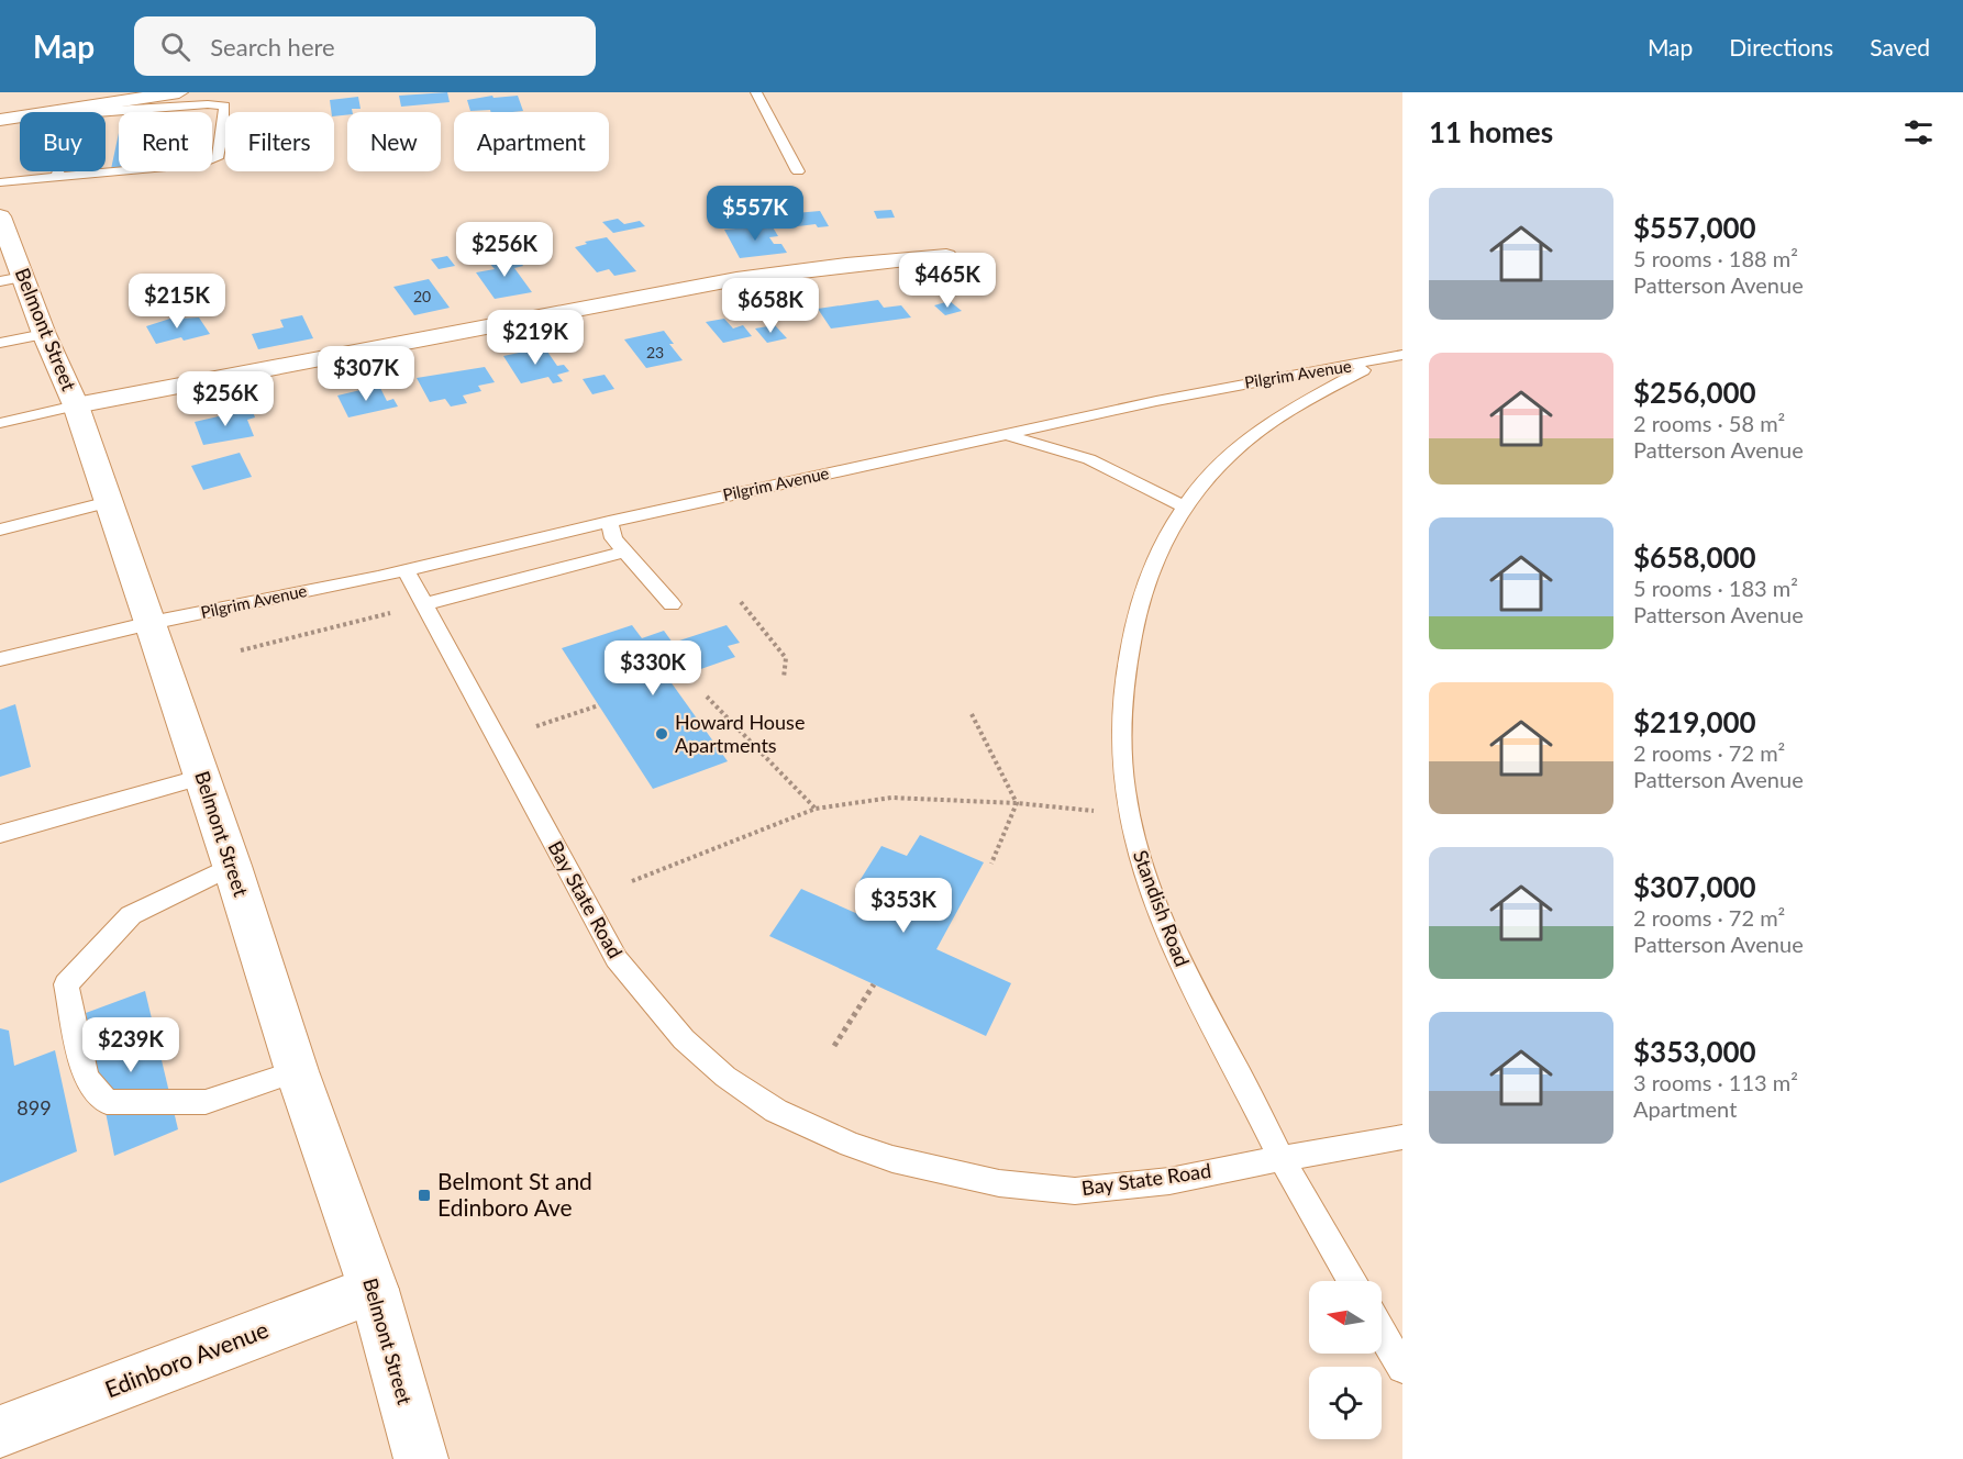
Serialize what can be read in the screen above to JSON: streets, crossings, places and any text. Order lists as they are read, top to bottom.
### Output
{
  "streets": {
    "main road": ["Belmont Street", "Edinboro Avenue"],
    "lane": ["Pilgrim Avenue", "Bay State Road", "Standish Road"]
  },
  "crossings": [
    ["Belmont Street", "Pilgrim Avenue"],
    ["Belmont Street", "Edinboro Avenue"],
    ["Pilgrim Avenue", "Bay State Road"],
    ["Pilgrim Avenue", "Standish Road"],
    ["Bay State Road", "Standish Road"]
  ],
  "places": {
    "other": ["Howard House Apartments"],
    "transit": ["Belmont St and Edinboro Ave"]
  },
  "house_numbers": ["20", "23", "899"],
  "north": "left",
  "page": {
    "header": "Map",
    "search": "Search here",
    "nav": ["Map", "Directions", "Saved"],
    "heading": "11 homes",
    "chip": [
      "Buy",
      "Rent",
      "Filters",
      "New",
      "Apartment"
    ],
    "list": [
      {
        "name": "$557,000",
        "note": "5 rooms · 188 m² · Patterson Avenue"
      },
      {
        "name": "$256,000",
        "note": "2 rooms · 58 m² · Patterson Avenue"
      },
      {
        "name": "$658,000",
        "note": "5 rooms · 183 m² · Patterson Avenue"
      },
      {
        "name": "$219,000",
        "note": "2 rooms · 72 m² · Patterson Avenue"
      },
      {
        "name": "$307,000",
        "note": "2 rooms · 72 m² · Patterson Avenue"
      },
      {
        "name": "$353,000",
        "note": "3 rooms · 113 m² · Apartment"
      }
    ],
    "price": [
      "$557K",
      "$256K",
      "$465K",
      "$215K",
      "$658K",
      "$219K",
      "$307K",
      "$256K",
      "$330K",
      "$353K",
      "$239K"
    ]
  }
}
